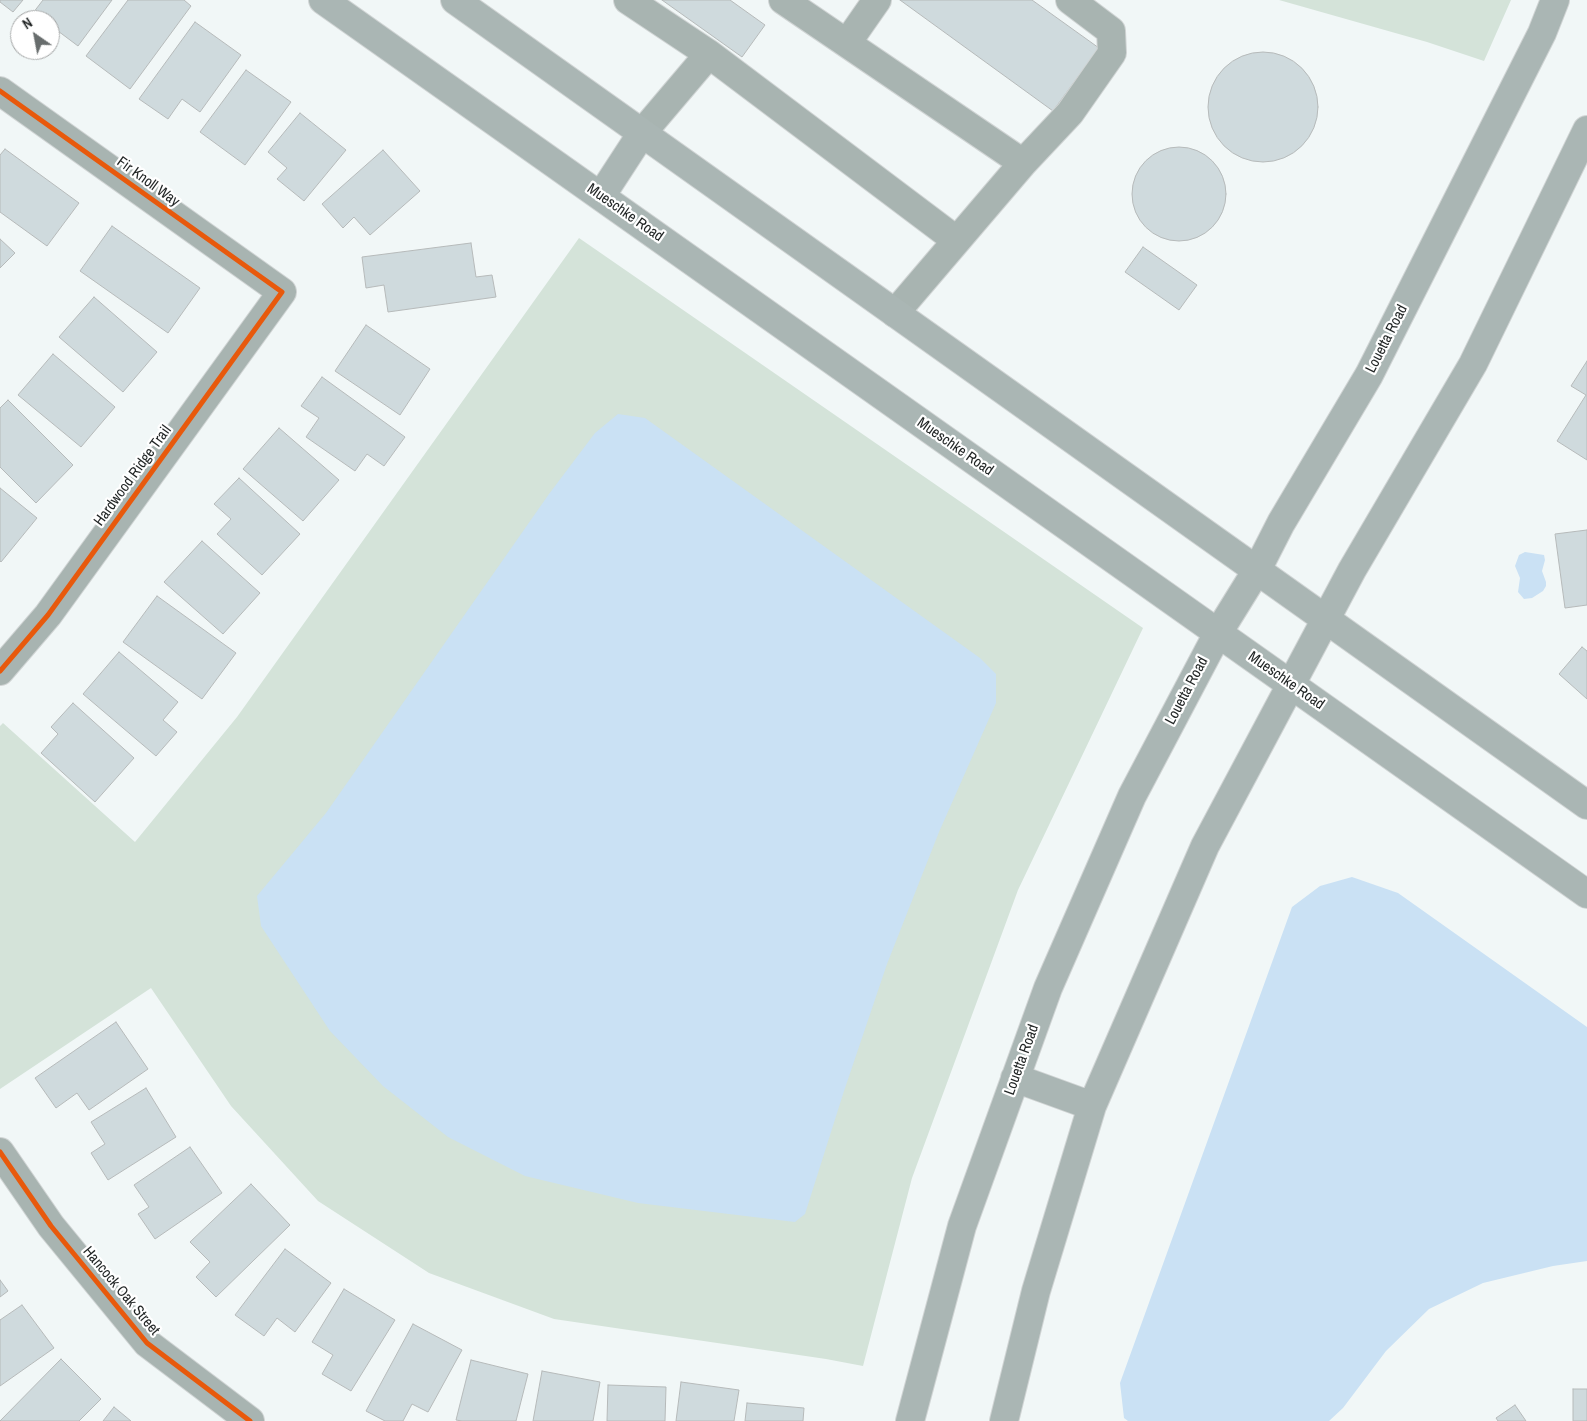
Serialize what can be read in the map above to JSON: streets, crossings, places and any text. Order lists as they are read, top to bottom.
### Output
{
  "streets": {
    "main road": ["Mueschke Road", "Louetta Road"],
    "street": ["Fir Knoll Way", "Hardwood Ridge Trail", "Hancock Oak Street"]
  },
  "crossings": [
    ["Fir Knoll Way", "Hardwood Ridge Trail"],
    ["Mueschke Road", "Louetta Road"]
  ],
  "north": "top left"
}
